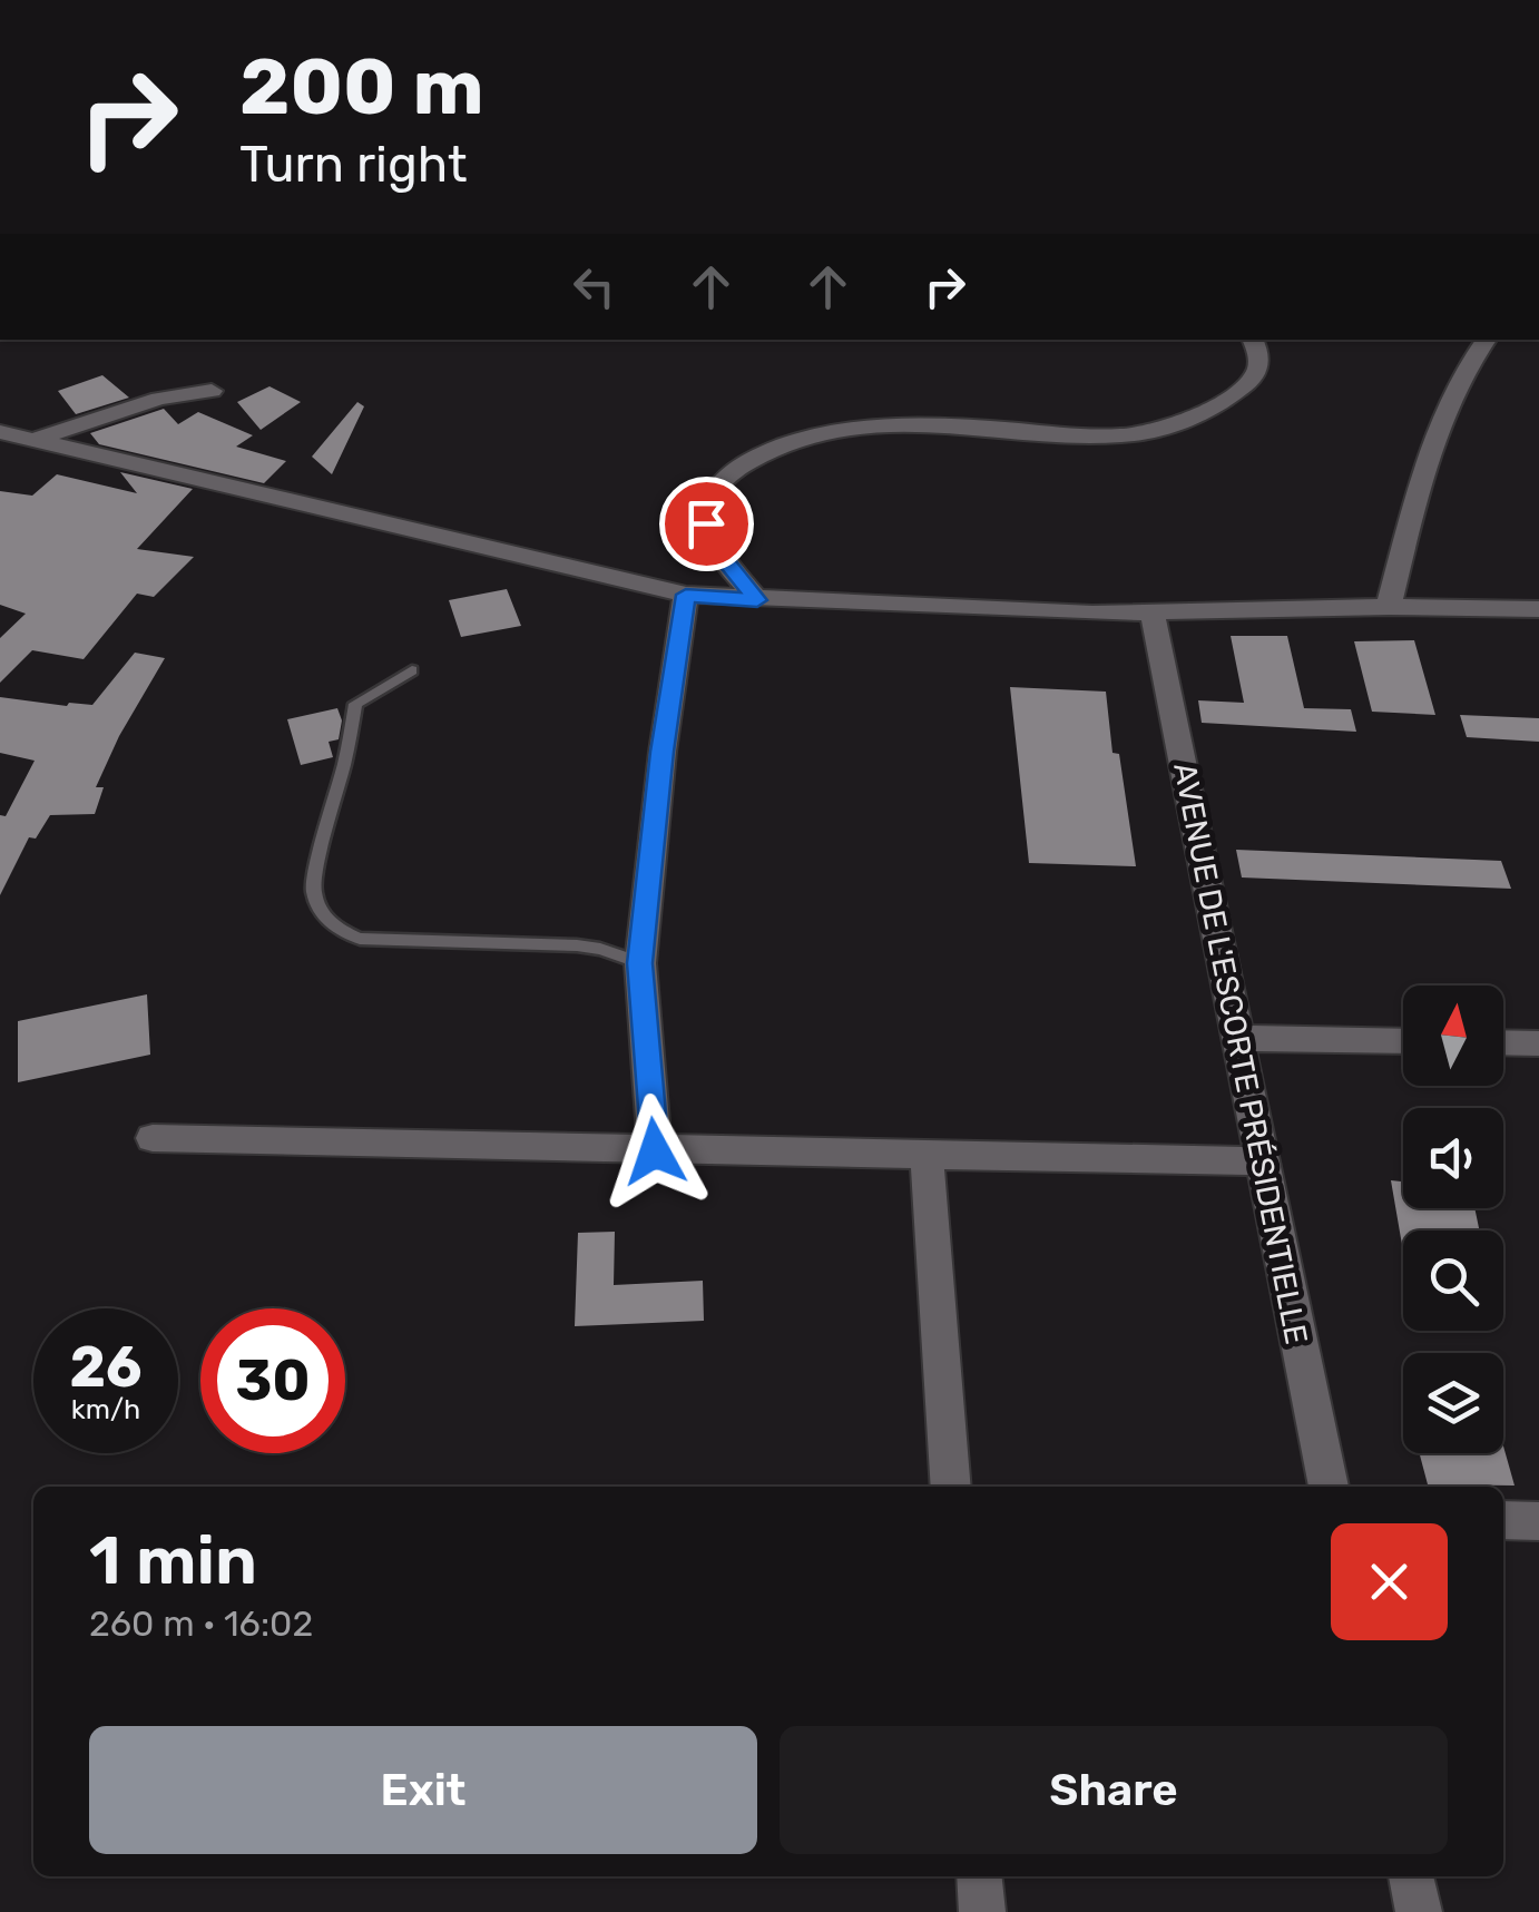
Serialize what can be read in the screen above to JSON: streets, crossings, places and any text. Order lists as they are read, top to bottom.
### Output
{
  "streets": {
    "street": ["AVENUE DE L'ESCORTE PRÉSIDENTIELLE"]
  },
  "north": "top",
  "page": {
    "turn": ["200 m", "Turn right"],
    "speed": "26 km/h",
    "limit": "30",
    "heading": ["1 min", "260 m · 16:02"],
    "buttons": ["Exit", "Share"]
  }
}
